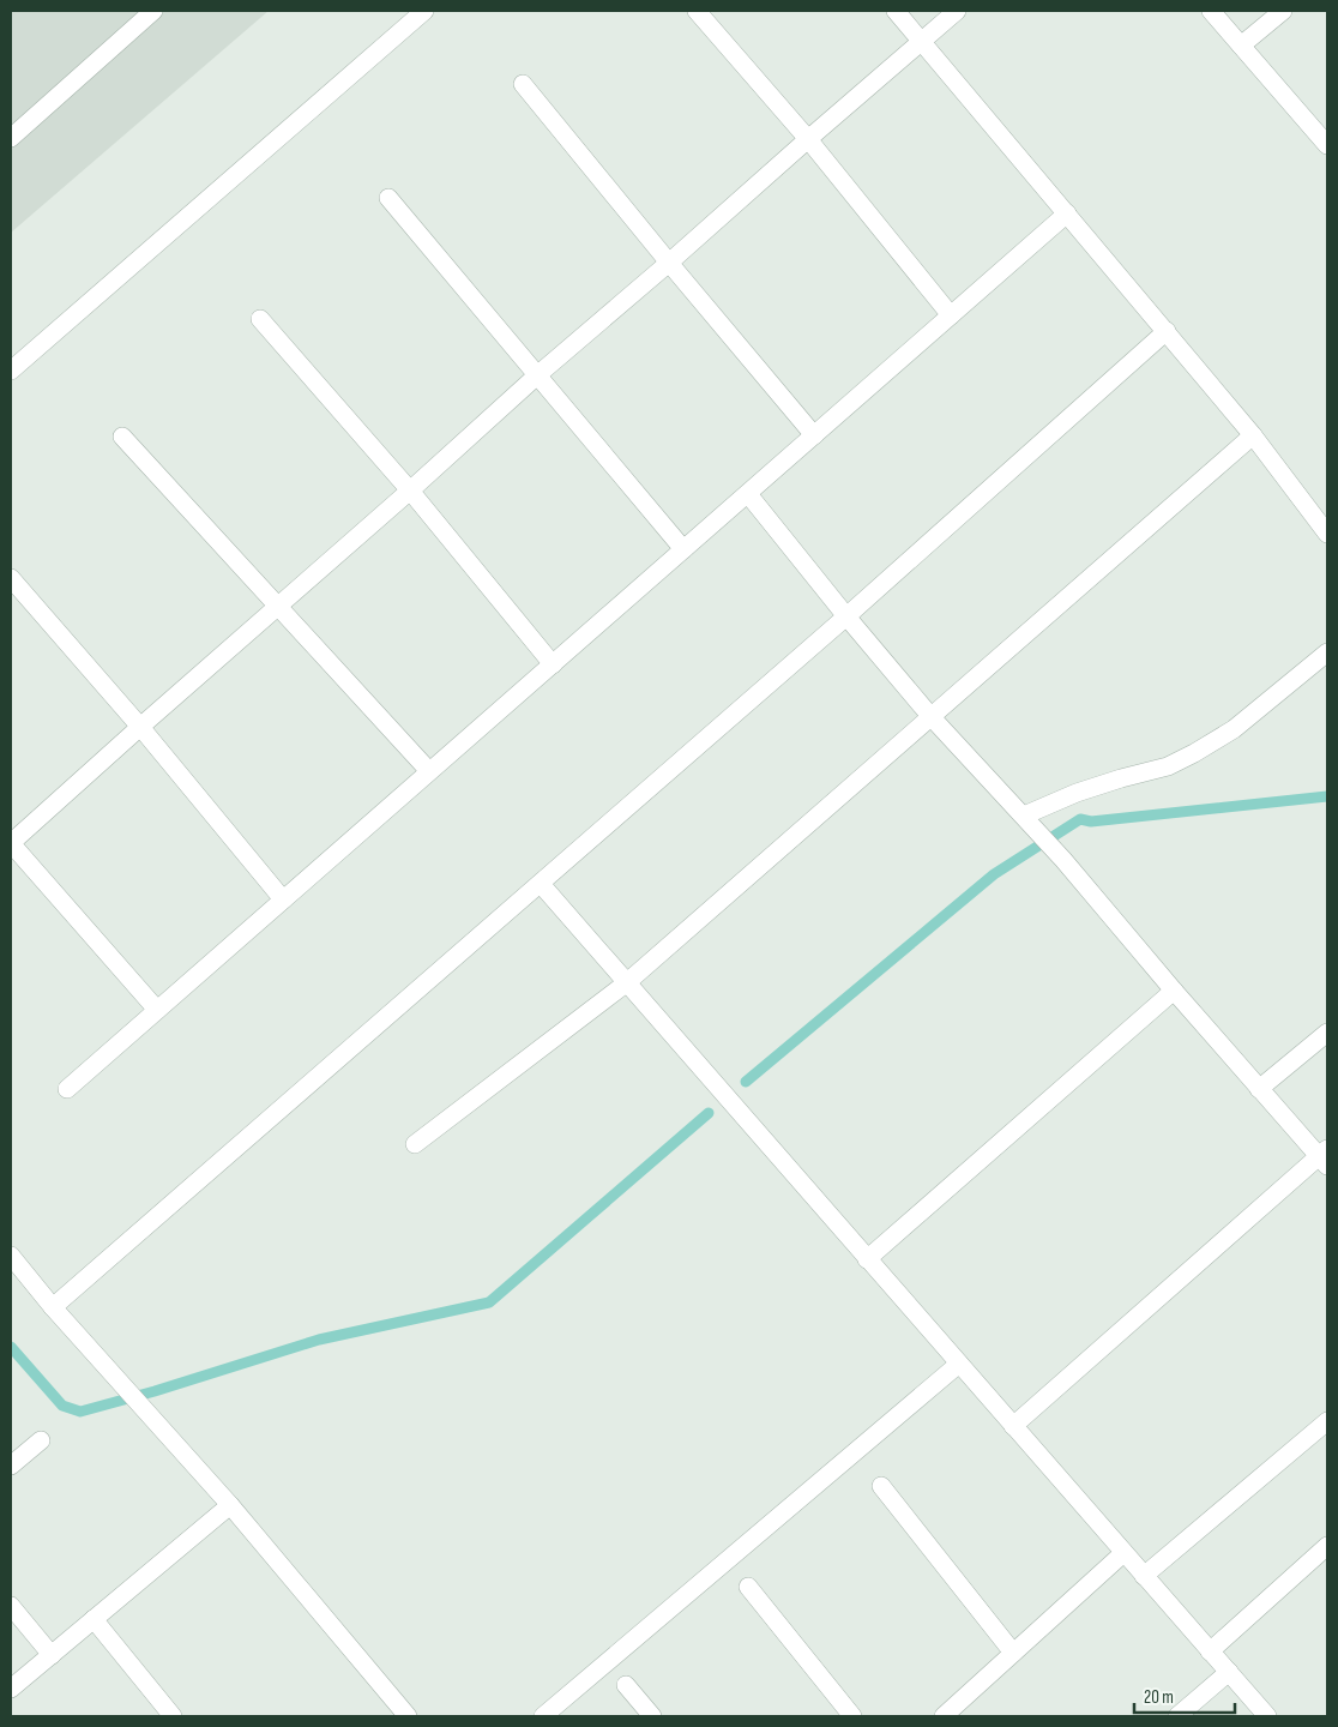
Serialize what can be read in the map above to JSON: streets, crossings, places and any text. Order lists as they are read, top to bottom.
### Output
{
  "scale_bar": "20 m"
}
